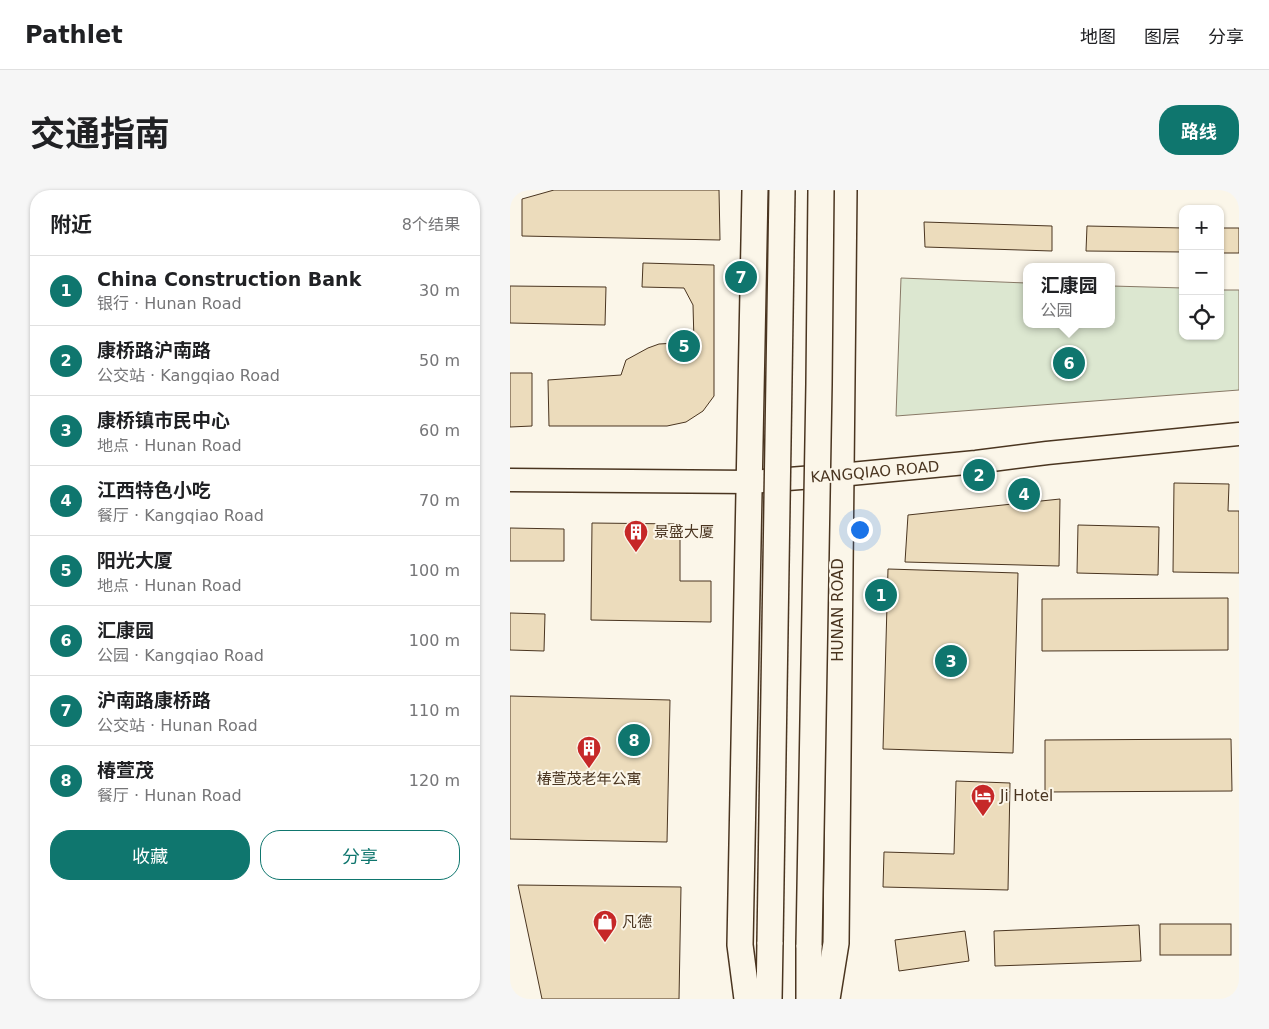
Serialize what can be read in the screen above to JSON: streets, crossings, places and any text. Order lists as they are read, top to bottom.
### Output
{
  "streets": {
    "main road": ["KANGQIAO ROAD", "HUNAN ROAD"]
  },
  "crossings": [
    ["KANGQIAO ROAD", "HUNAN ROAD"]
  ],
  "places": {
    "building": ["景盛大厦", "椿萱茂老年公寓"],
    "hotel": ["Ji Hotel"],
    "shop": ["凡德"]
  },
  "page": {
    "header": "Pathlet",
    "nav": ["地图", "图层", "分享"],
    "title": "交通指南",
    "buttons": [
      "路线",
      ["收藏", "分享"]
    ],
    "heading": ["附近", "8个结果"],
    "map_buttons": ["+", "−"],
    "list": [
      {
        "mark": "1",
        "name": "China Construction Bank",
        "note": "银行 · Hunan Road",
        "value": "30 m"
      },
      {
        "mark": "2",
        "name": "康桥路沪南路",
        "note": "公交站 · Kangqiao Road",
        "value": "50 m"
      },
      {
        "mark": "3",
        "name": "康桥镇市民中心",
        "note": "地点 · Hunan Road",
        "value": "60 m"
      },
      {
        "mark": "4",
        "name": "江西特色小吃",
        "note": "餐厅 · Kangqiao Road",
        "value": "70 m"
      },
      {
        "mark": "5",
        "name": "阳光大厦",
        "note": "地点 · Hunan Road",
        "value": "100 m"
      },
      {
        "mark": "6",
        "name": "汇康园",
        "note": "公园 · Kangqiao Road",
        "value": "100 m"
      },
      {
        "mark": "7",
        "name": "沪南路康桥路",
        "note": "公交站 · Hunan Road",
        "value": "110 m"
      },
      {
        "mark": "8",
        "name": "椿萱茂",
        "note": "餐厅 · Hunan Road",
        "value": "120 m"
      }
    ],
    "pins": [
      "7",
      "5",
      "6",
      "2",
      "4",
      "1",
      "3",
      "8"
    ],
    "popup": ["汇康园", "公园"]
  }
}
